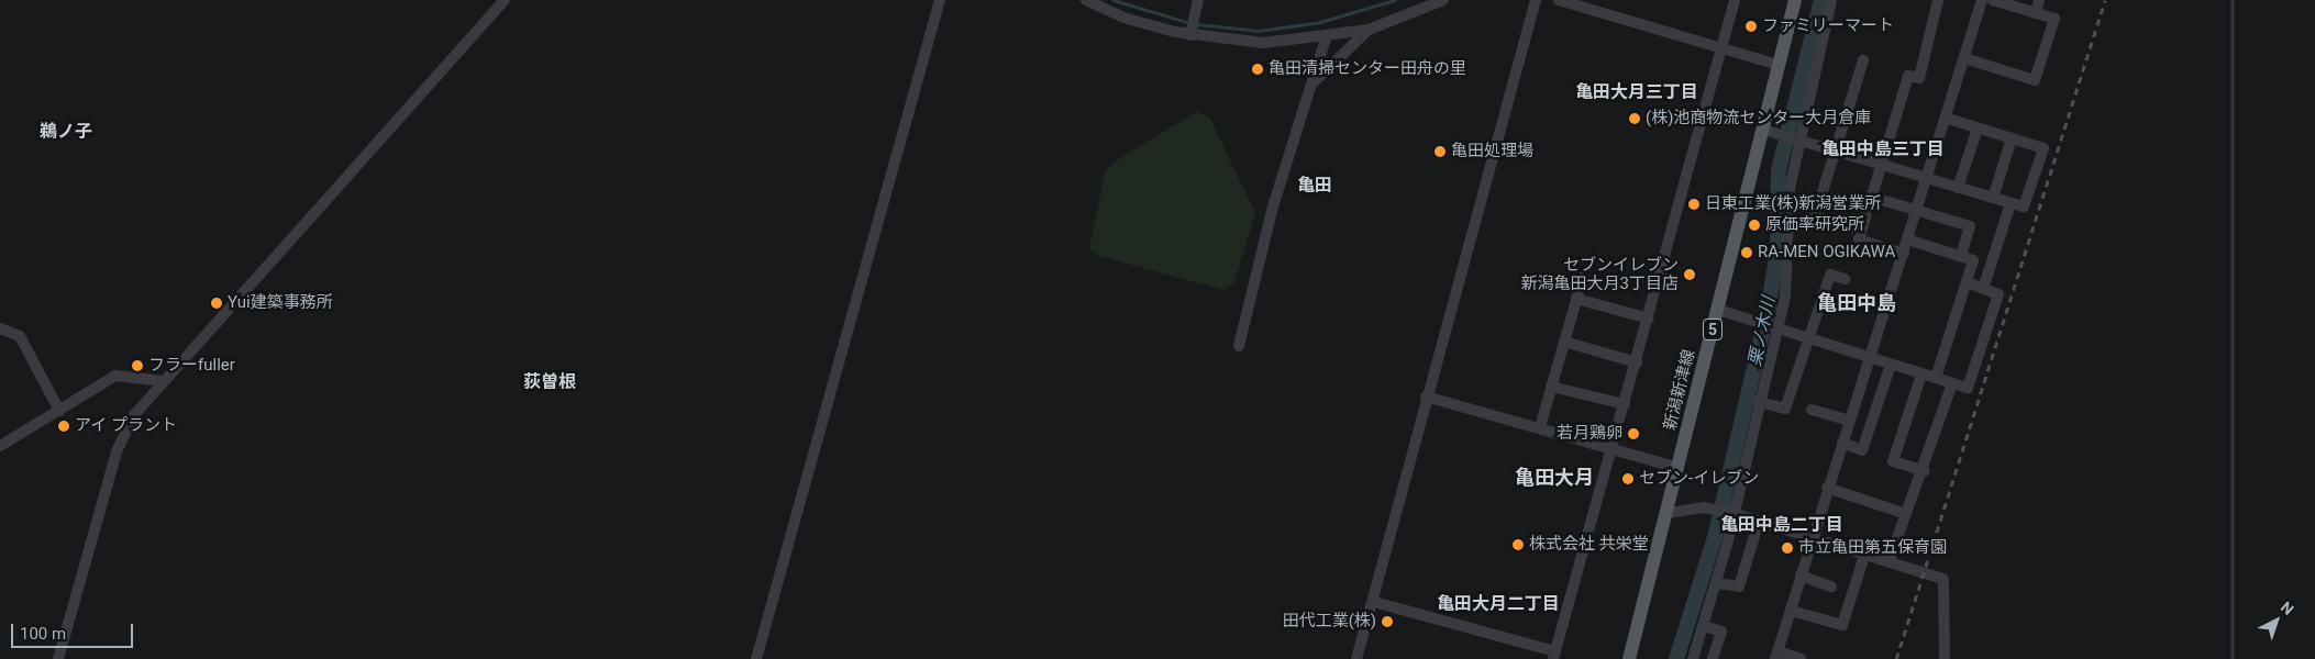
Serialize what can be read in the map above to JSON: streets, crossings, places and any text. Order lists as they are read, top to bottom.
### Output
{
  "streets": {
    "main road": ["5", "新潟新津線"]
  },
  "districts": [
    "亀田大月三丁目",
    "鵜ノ子",
    "亀田中島三丁目",
    "亀田",
    "亀田中島",
    "荻曽根",
    "亀田大月",
    "亀田中島二丁目",
    "亀田大月二丁目"
  ],
  "water": ["栗ノ木川"],
  "places": [
    "ファミリーマート",
    "亀田清掃センター田舟の里",
    "(株)池商物流センター大月倉庫",
    "亀田処理場",
    "日東工業(株)新潟営業所",
    "原価率研究所",
    "RA-MEN OGIKAWA",
    "セブンイレブン 新潟亀田大月3丁目店",
    "Yui建築事務所",
    "フラーfuller",
    "アイ プラント",
    "若月鶏卵",
    "セブン-イレブン",
    "株式会社 共栄堂",
    "市立亀田第五保育園",
    "田代工業(株)"
  ],
  "scale_bar": "100 m",
  "north": "top right"
}
